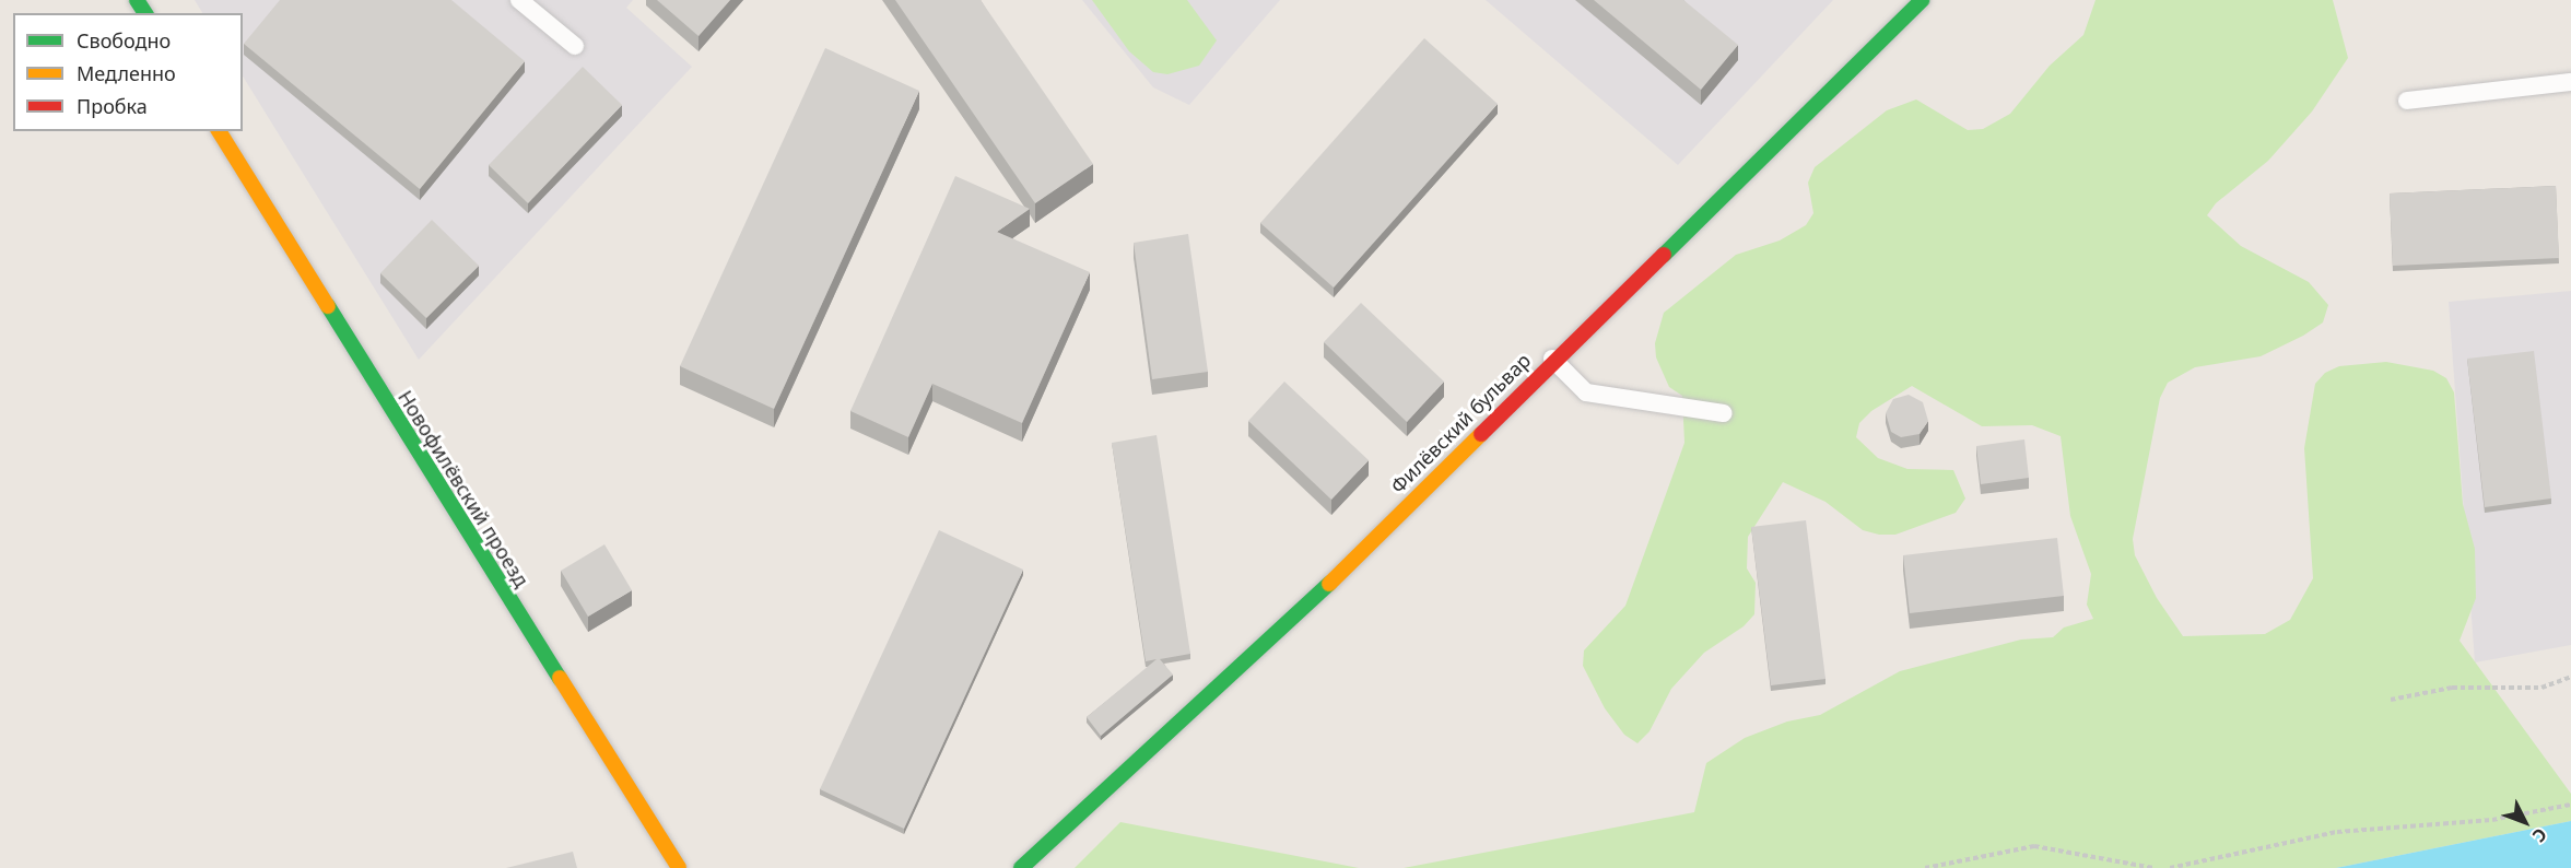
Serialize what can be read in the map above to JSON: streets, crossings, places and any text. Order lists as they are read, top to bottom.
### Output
{
  "streets": {
    "street": ["Филёвский бульвар", "Новофилёвский проезд"]
  },
  "legend": ["Свободно", "Медленно", "Пробка"],
  "north": "bottom right"
}
